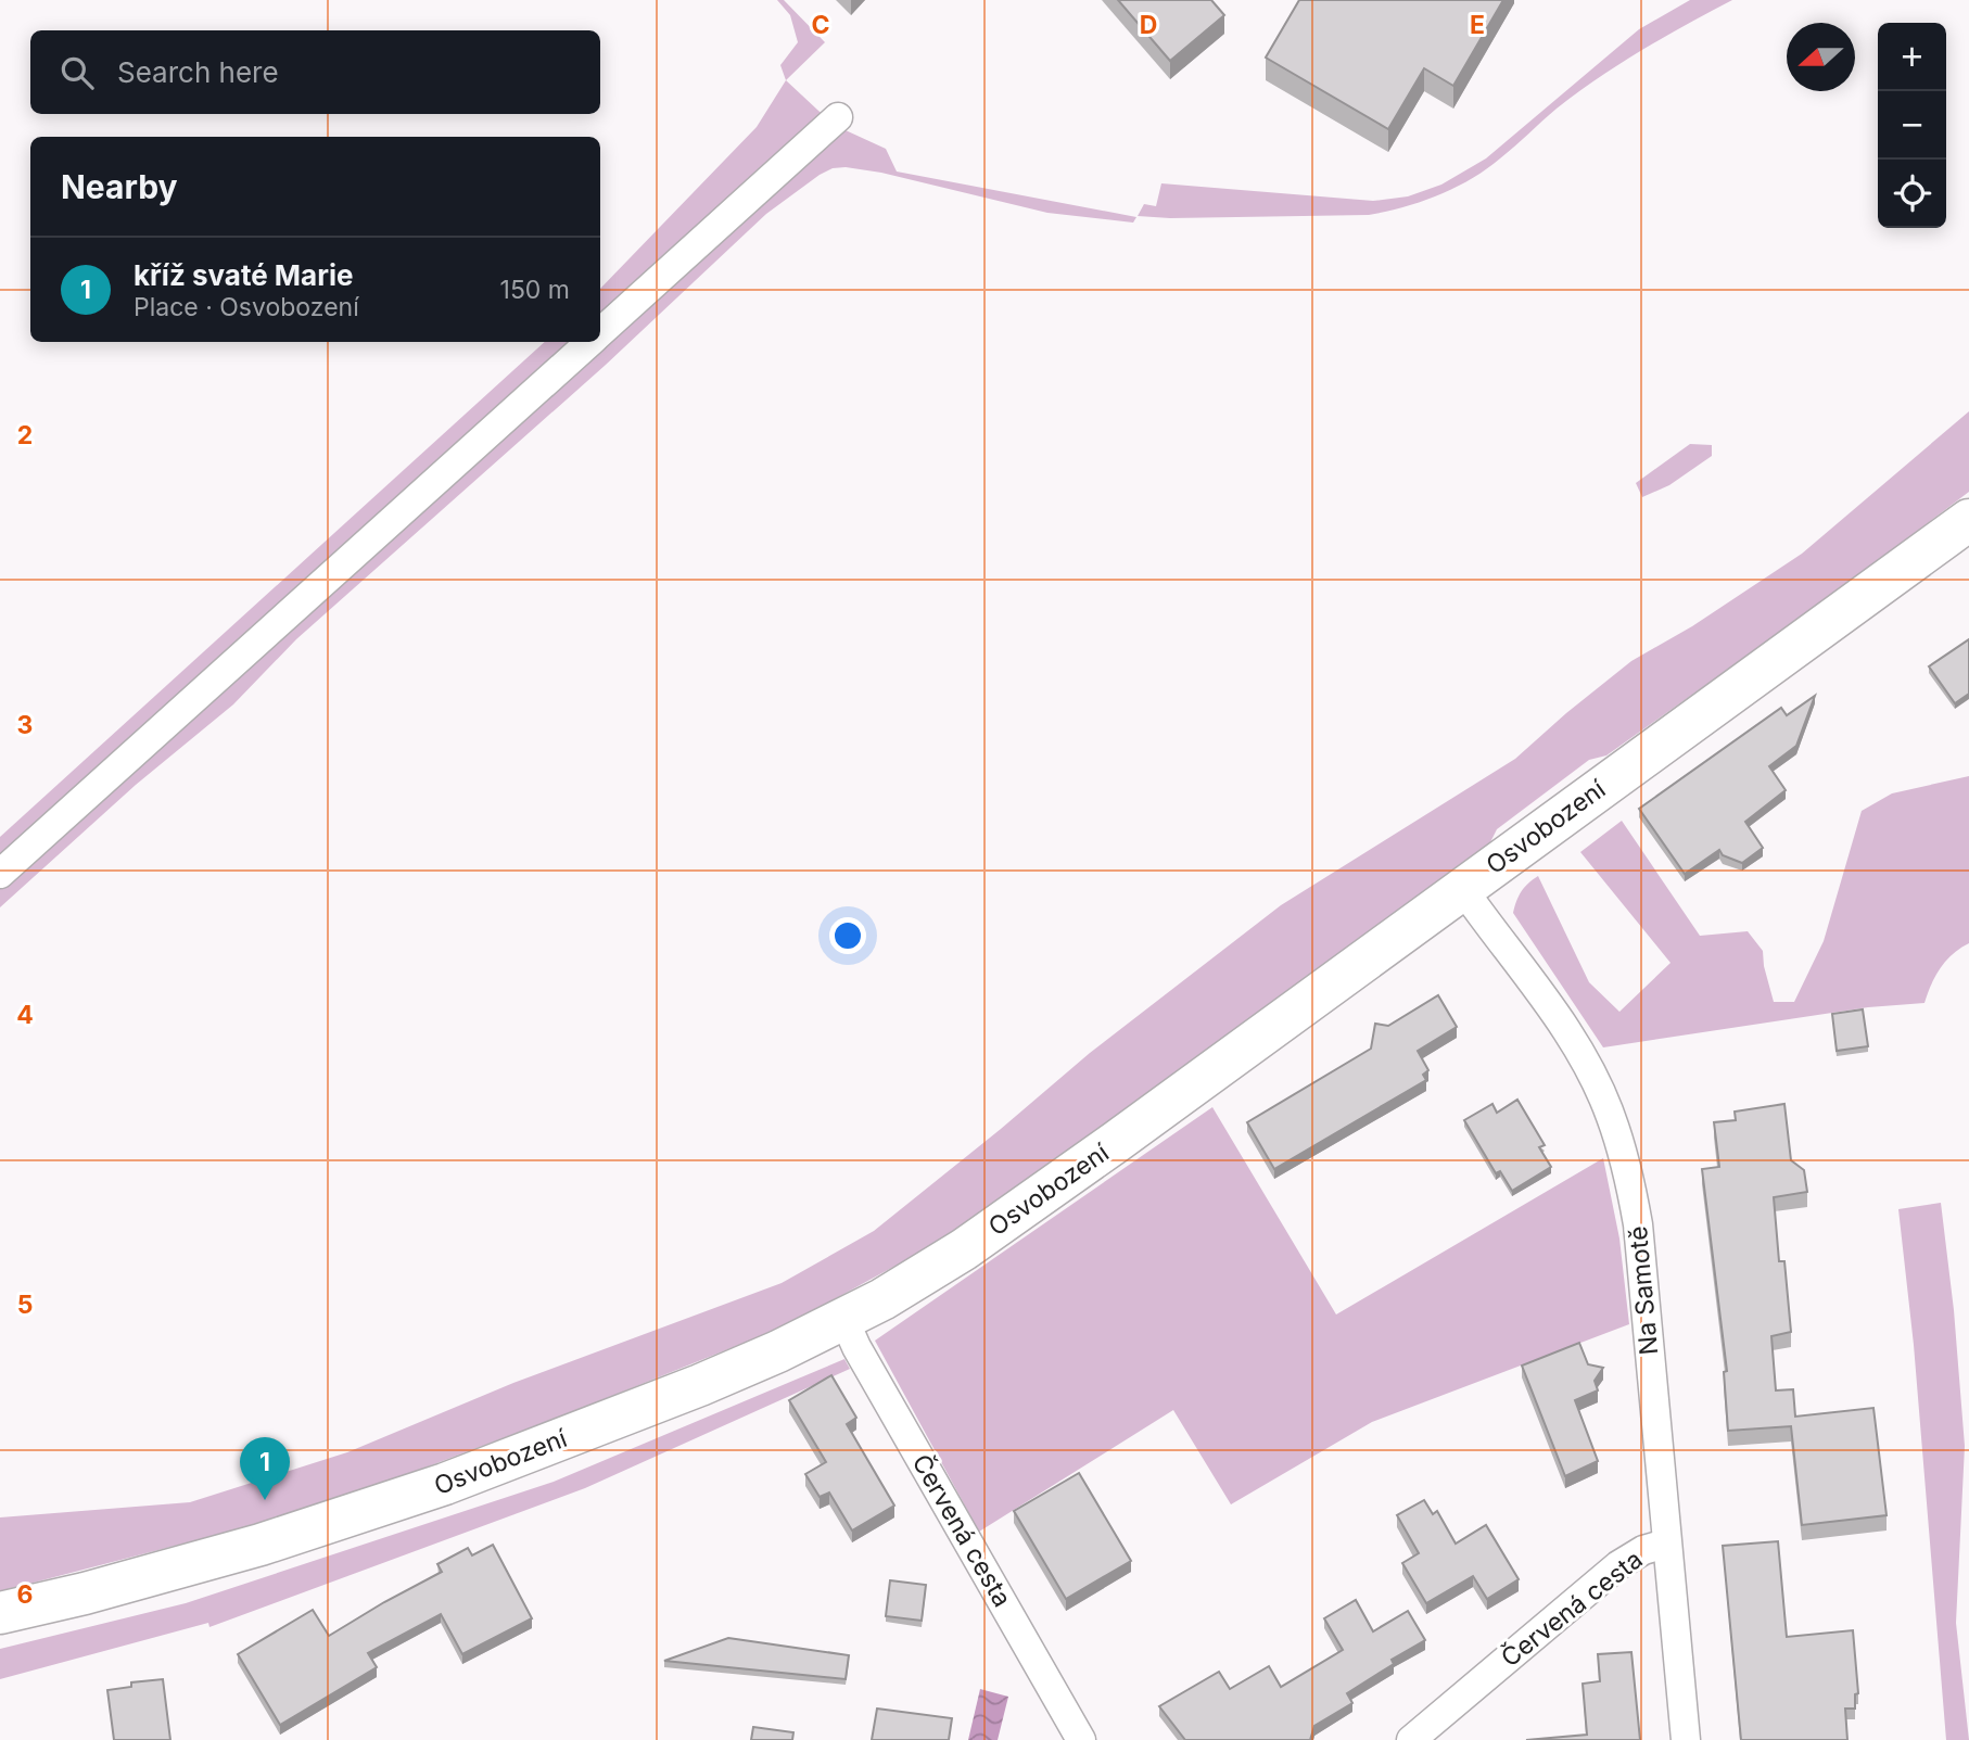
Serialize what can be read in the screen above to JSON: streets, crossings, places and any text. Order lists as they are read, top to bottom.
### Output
{
  "streets": {
    "main road": ["Osvobození"],
    "street": ["Na Samotě", "Červená cesta"]
  },
  "crossings": [
    ["Osvobození", "Na Samotě"],
    ["Osvobození", "Červená cesta"],
    ["Na Samotě", "Červená cesta"]
  ],
  "north": "left",
  "page": {
    "map_buttons": ["+", "−"],
    "search": "Search here",
    "heading": "Nearby",
    "list": [
      {
        "mark": "1",
        "name": "kříž svaté Marie",
        "note": "Place · Osvobození",
        "value": "150 m"
      }
    ],
    "pins": "1"
  },
  "grid": {
    "columns": ["C", "D", "E"],
    "rows": [
      "2",
      "3",
      "4",
      "5",
      "6"
    ]
  }
}
